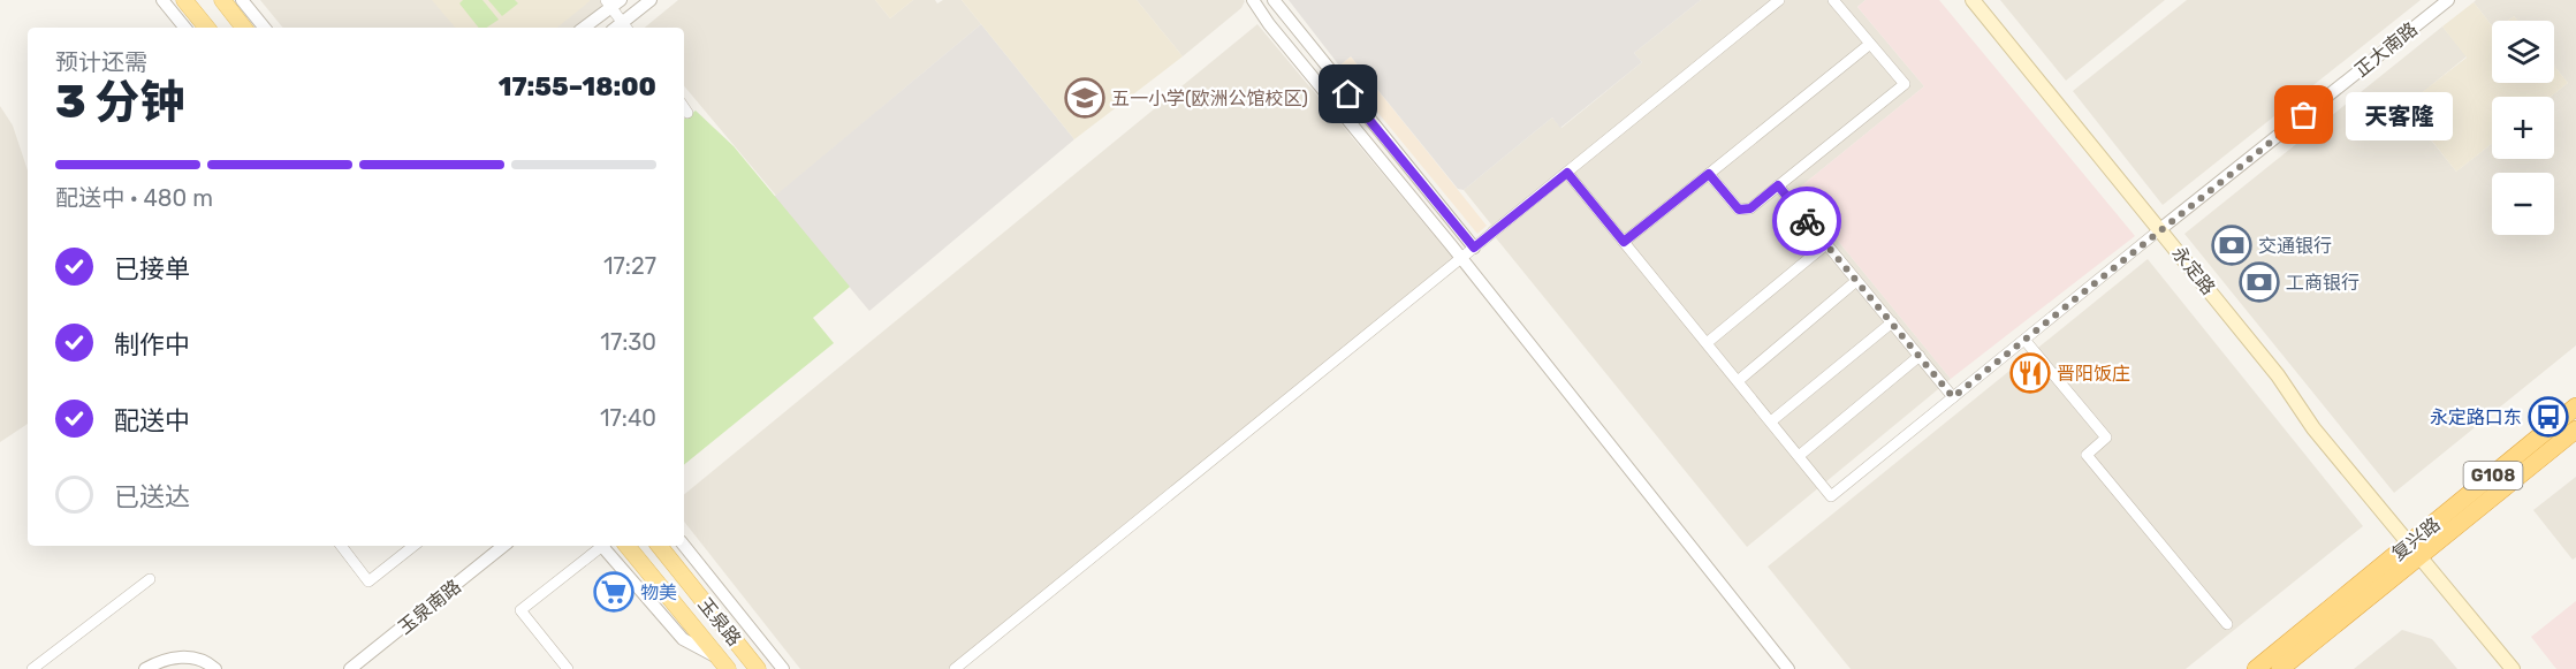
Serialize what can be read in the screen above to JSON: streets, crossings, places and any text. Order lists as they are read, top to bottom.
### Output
{
  "streets": {
    "highway": ["G108", "复兴路"],
    "main road": ["永定路", "玉泉路"],
    "street": ["正大南路", "玉泉南路"]
  },
  "crossings": [
    ["正大南路", "永定路"],
    ["永定路", "复兴路"]
  ],
  "places": {
    "school or university": ["五一小学(欧洲公馆校区)"],
    "other": ["天客隆"],
    "bank": ["交通银行", "工商银行"],
    "restaurant": ["晋阳饭庄"],
    "bus stop": ["永定路口东"],
    "supermarket": ["物美"]
  },
  "page": {
    "map_buttons": ["+", "−"],
    "heading": ["3 分钟", "预计还需", "17:55–18:00"],
    "bubble": "天客隆",
    "bar": "配送中 · 480 m",
    "list": [
      ["已接单", "17:27"],
      ["制作中", "17:30"],
      ["配送中", "17:40"],
      "已送达"
    ]
  }
}
